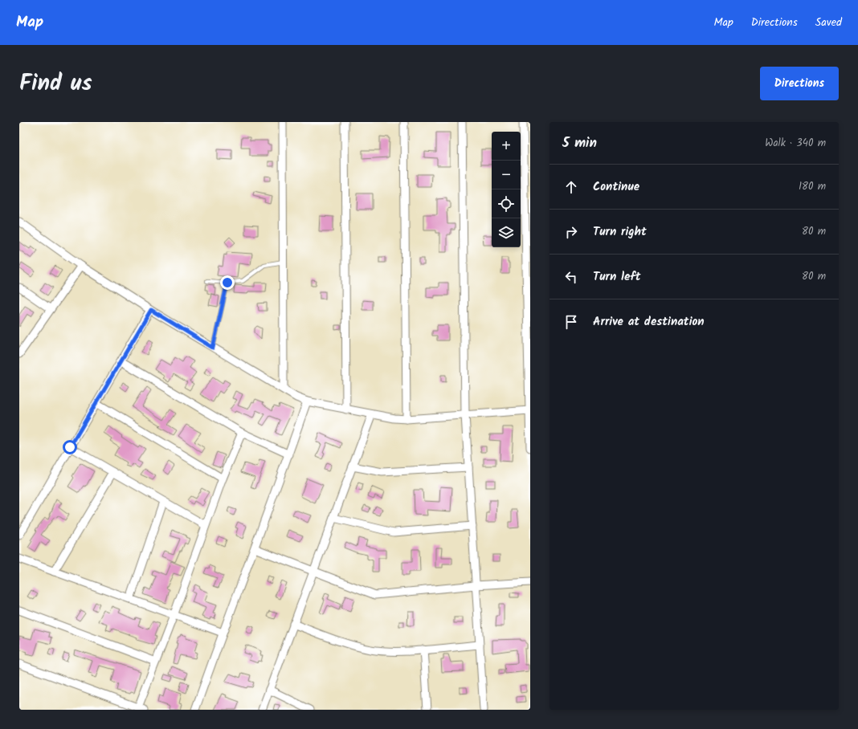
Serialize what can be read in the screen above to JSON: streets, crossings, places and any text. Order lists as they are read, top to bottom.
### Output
{
  "page": {
    "header": "Map",
    "nav": ["Map", "Directions", "Saved"],
    "title": "Find us",
    "buttons": "Directions",
    "heading": ["5 min", "Walk · 340 m"],
    "map_buttons": ["+", "−"],
    "list": [
      ["Continue", "180 m"],
      ["Turn right", "80 m"],
      ["Turn left", "80 m"],
      "Arrive at destination"
    ]
  }
}
